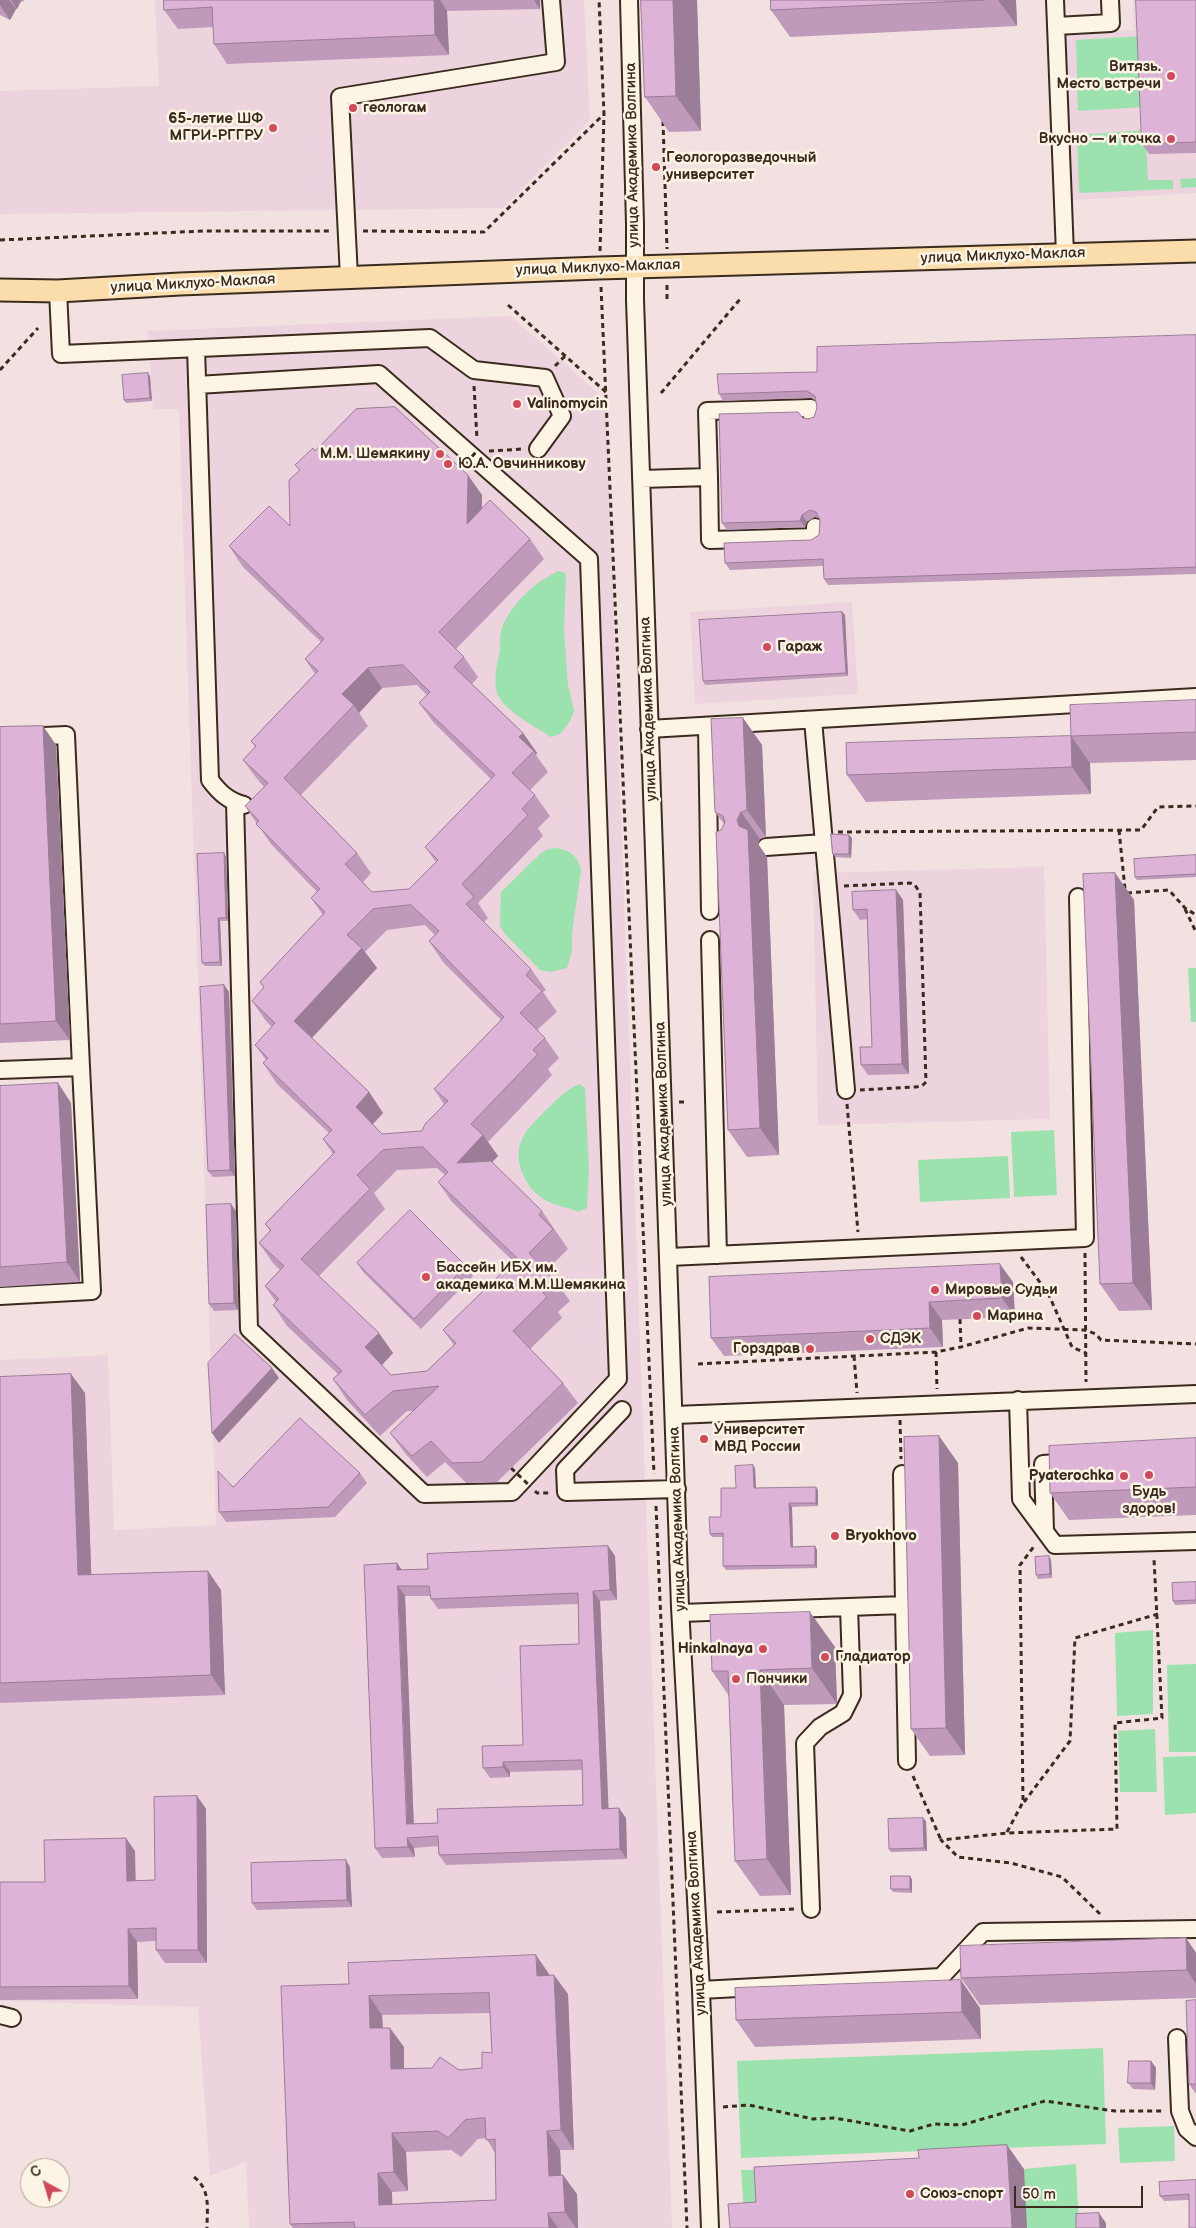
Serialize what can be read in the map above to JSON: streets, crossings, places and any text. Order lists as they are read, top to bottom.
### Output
{
  "streets": {
    "main road": ["улица Миклухо-Маклая"],
    "street": ["улица Академика Волгина"]
  },
  "crossings": [
    ["улица Академика Волгина", "улица Миклухо-Маклая"]
  ],
  "places": [
    "Витязь. Место встречи",
    "геологам",
    "65-летие ШФ МГРИ-РГГРУ",
    "Вкусно — и точка",
    "Геологоразведочный университет",
    "Valinomycin",
    "М.М. Шемякину",
    "Ю.А. Овчинникову",
    "Гараж",
    "Бассейн ИБХ им. академика М.М.Шемякина",
    "Мировые Судьи",
    "Марина",
    "СДЭК",
    "Горздрав",
    "Университет МВД России",
    "Будь здоров!",
    "Pyaterochka",
    "Bryokhovo",
    "Hinkalnaya",
    "Гладиатор",
    "Пончики",
    "Союз-спорт"
  ],
  "scale_bar": "50 m",
  "north": "top left"
}
